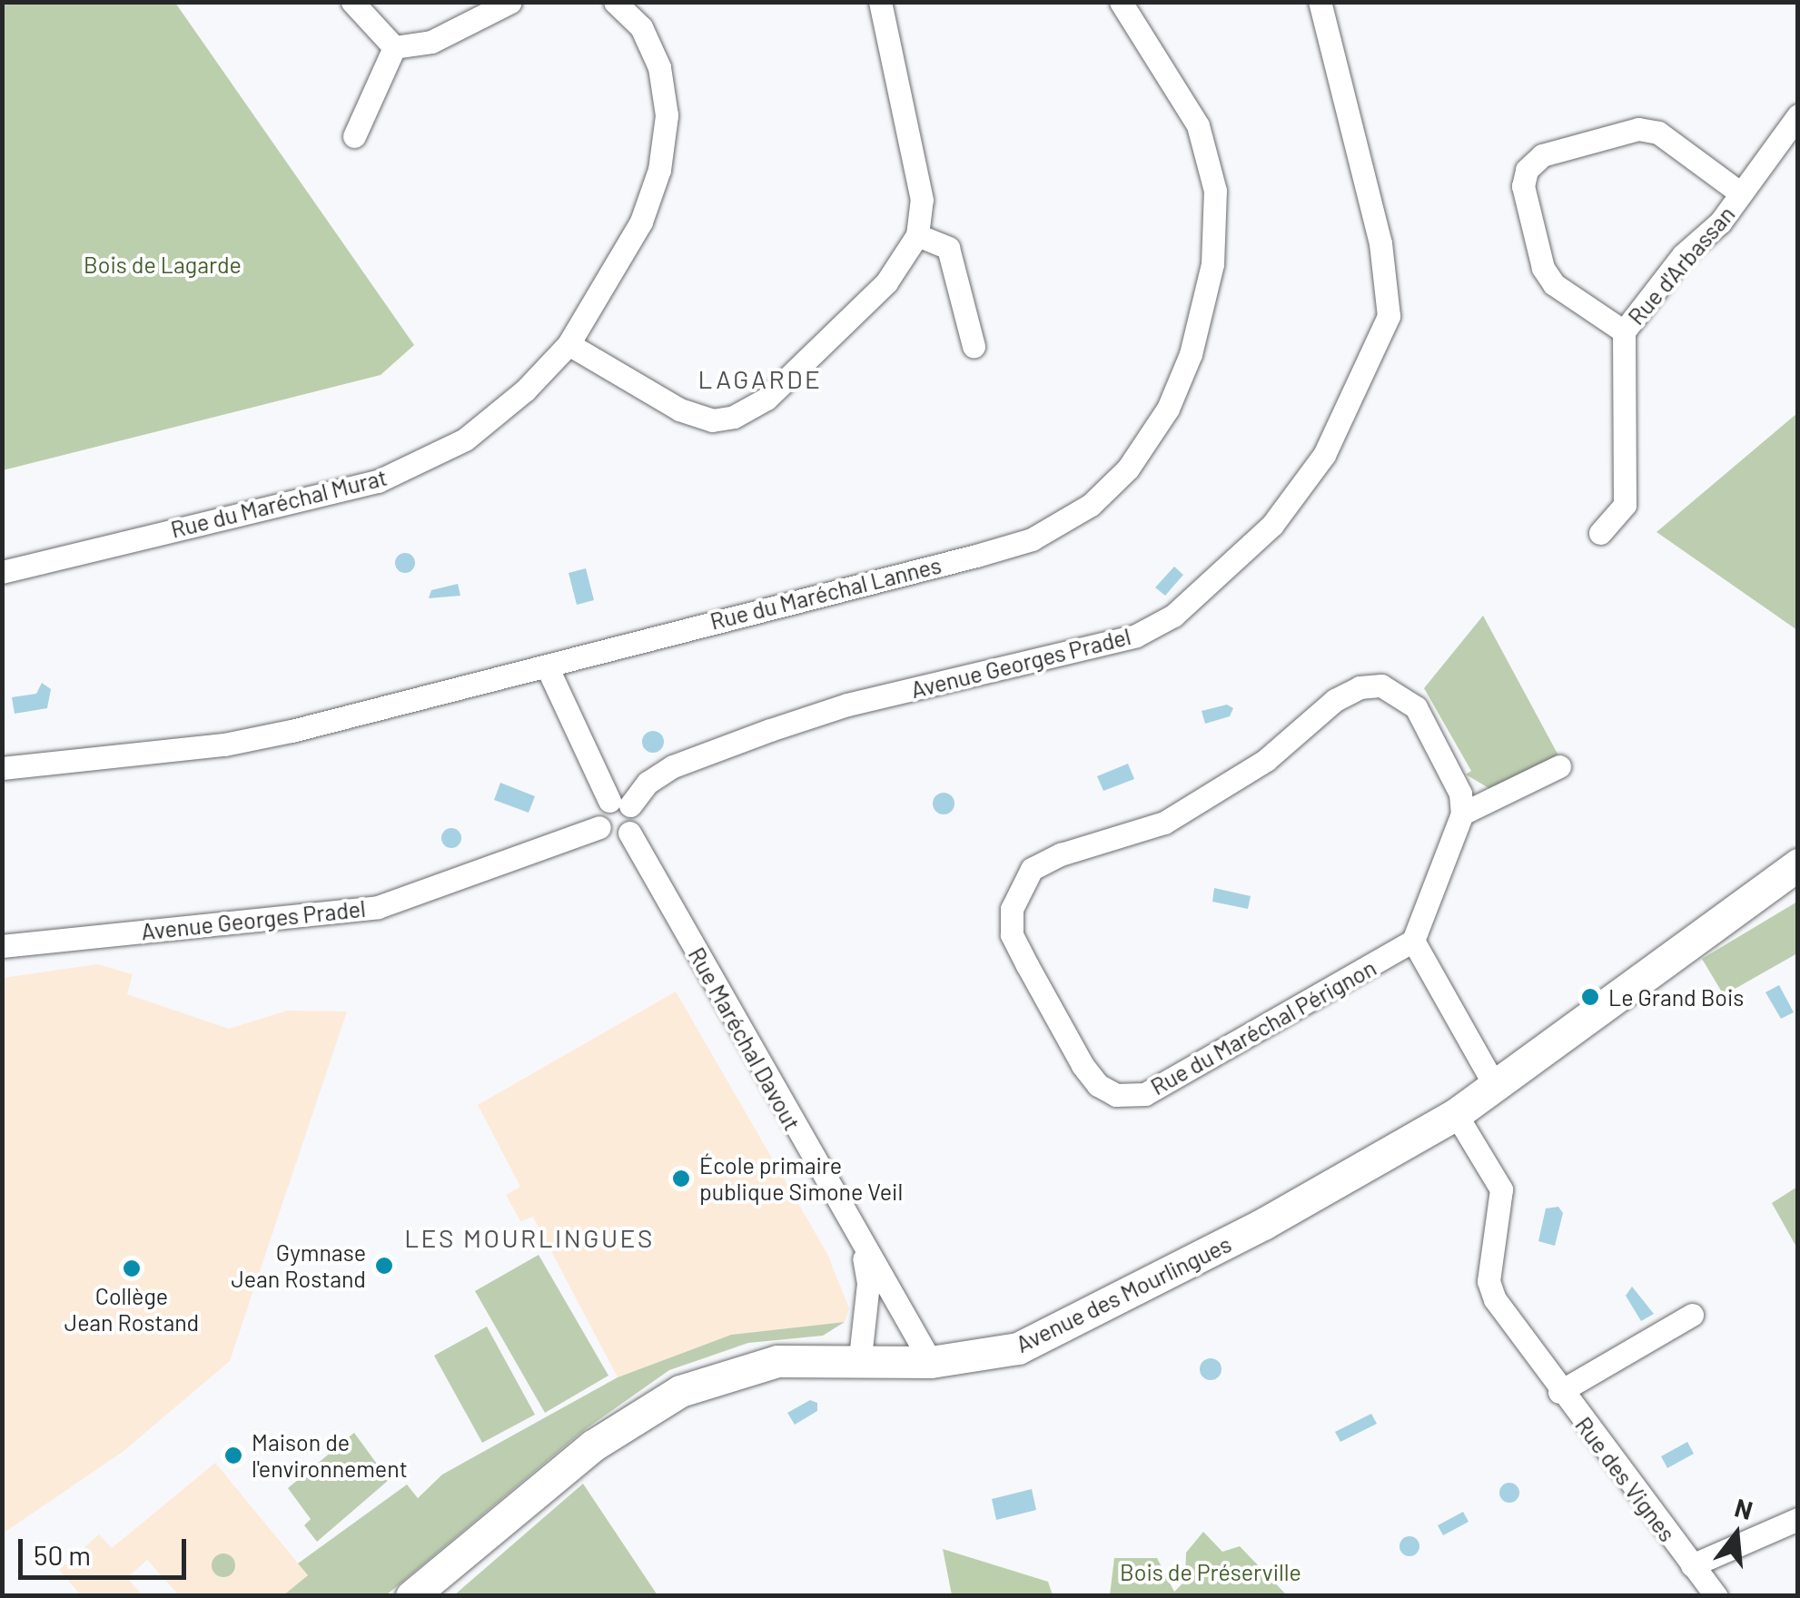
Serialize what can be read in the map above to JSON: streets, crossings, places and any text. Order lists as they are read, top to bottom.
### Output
{
  "streets": {
    "street": [
      "Rue d'Arbassan",
      "Rue du Maréchal Murat",
      "Rue du Maréchal Lannes",
      "Avenue Georges Pradel",
      "Rue du Maréchal Pérignon",
      "Rue Maréchal Davout",
      "Avenue des Mourlingues",
      "Rue des Vignes"
    ]
  },
  "crossings": [
    ["Avenue Georges Pradel", "Rue Maréchal Davout"],
    ["Rue Maréchal Davout", "Avenue des Mourlingues"],
    ["Avenue des Mourlingues", "Rue des Vignes"]
  ],
  "districts": ["LAGARDE", "LES MOURLINGUES"],
  "parks": ["Bois de Lagarde", "Bois de Préserville"],
  "places": [
    "Le Grand Bois",
    "École primaire publique Simone Veil",
    "Gymnase Jean Rostand",
    "Collège Jean Rostand",
    "Maison de l'environnement"
  ],
  "scale_bar": "50 m",
  "north": "top"
}
